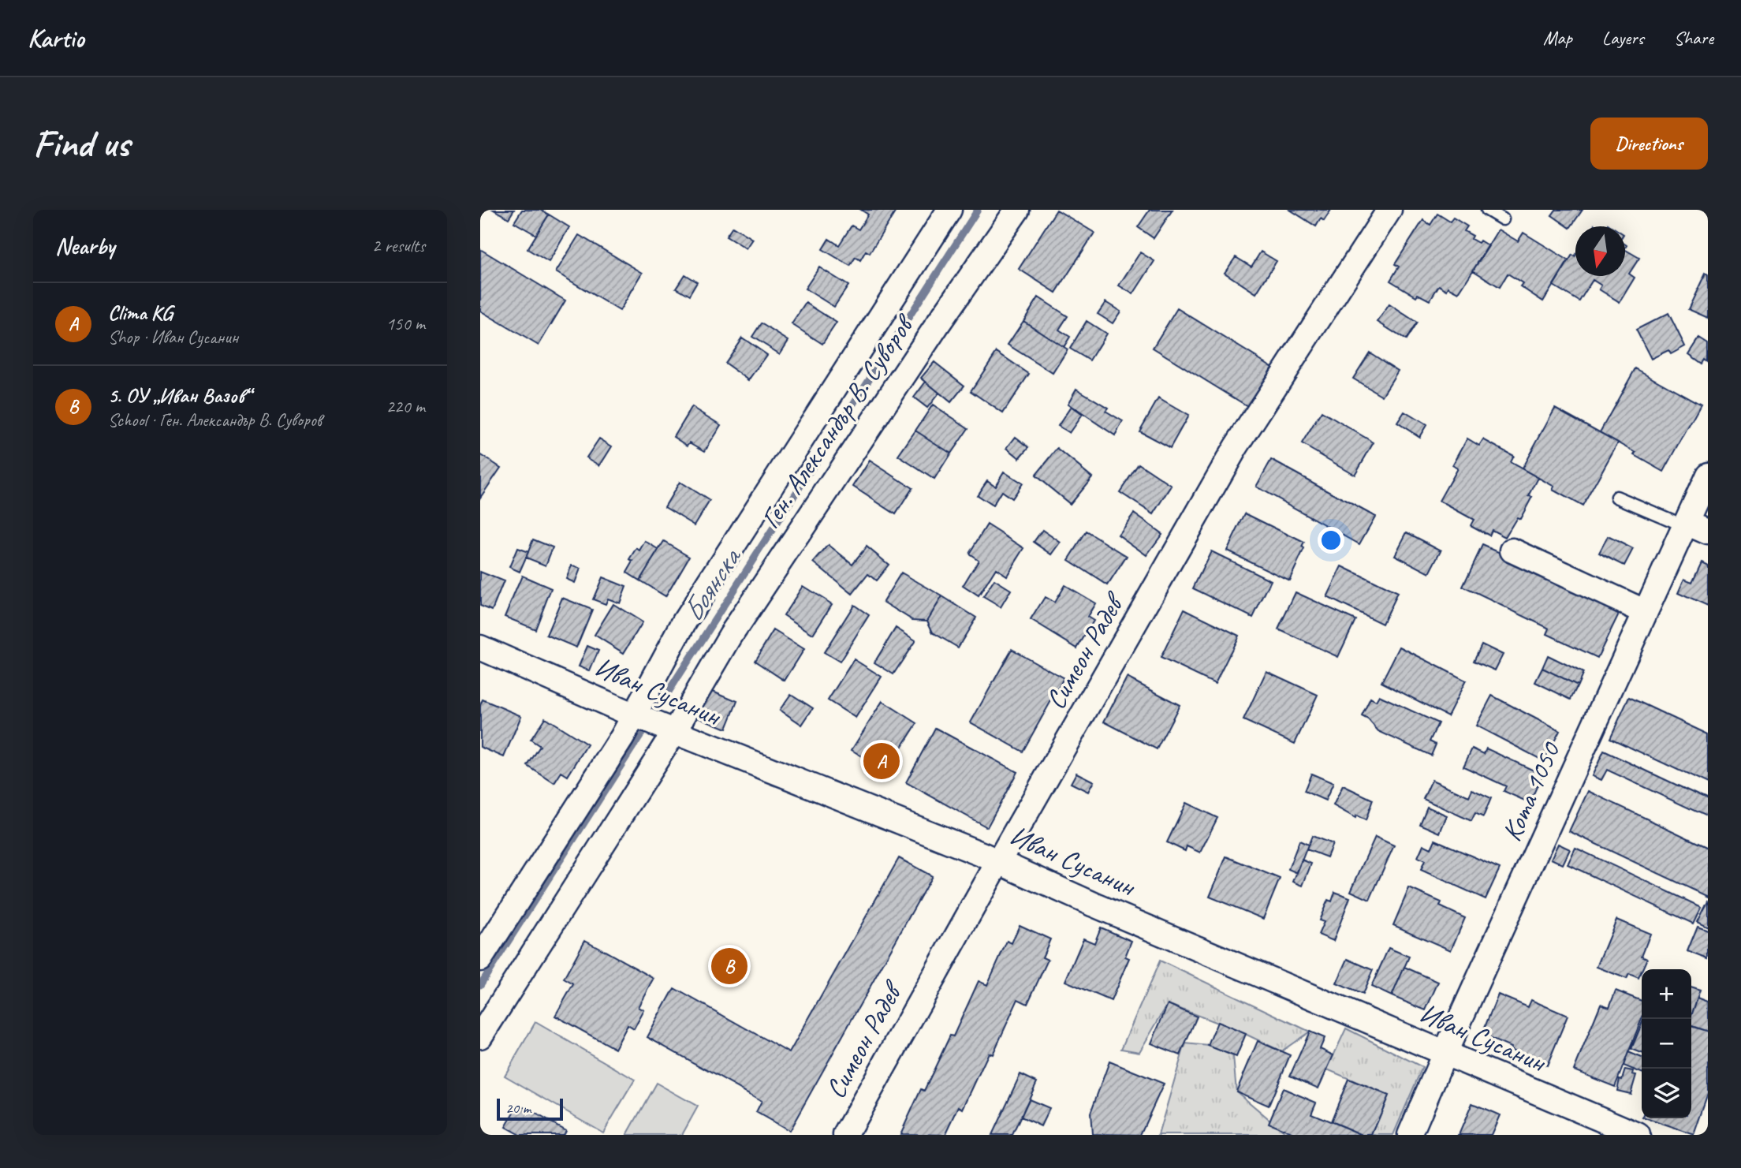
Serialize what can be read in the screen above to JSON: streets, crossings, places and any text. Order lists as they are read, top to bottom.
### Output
{
  "streets": {
    "street": [
      "Ген. Александър В. Суворов",
      "Симеон Радев",
      "Иван Сусанин",
      "Кота 1050"
    ]
  },
  "crossings": [
    ["Ген. Александър В. Суворов", "Иван Сусанин"],
    ["Симеон Радев", "Иван Сусанин"],
    ["Иван Сусанин", "Кота 1050"]
  ],
  "water": ["Боянска"],
  "scale_bar": "20 m",
  "north": "bottom",
  "page": {
    "header": "Kartio",
    "nav": ["Map", "Layers", "Share"],
    "buttons": "Directions",
    "title": "Find us",
    "heading": ["Nearby", "2 results"],
    "list": [
      {
        "mark": "A",
        "name": "Clima KG",
        "note": "Shop · Иван Сусанин",
        "value": "150 m"
      },
      {
        "mark": "B",
        "name": "5. ОУ „Иван Вазов“",
        "note": "School · Ген. Александър В. Суворов",
        "value": "220 m"
      }
    ],
    "pins": ["A", "B"],
    "map_buttons": ["+", "−"],
    "scale": "20 m"
  }
}
